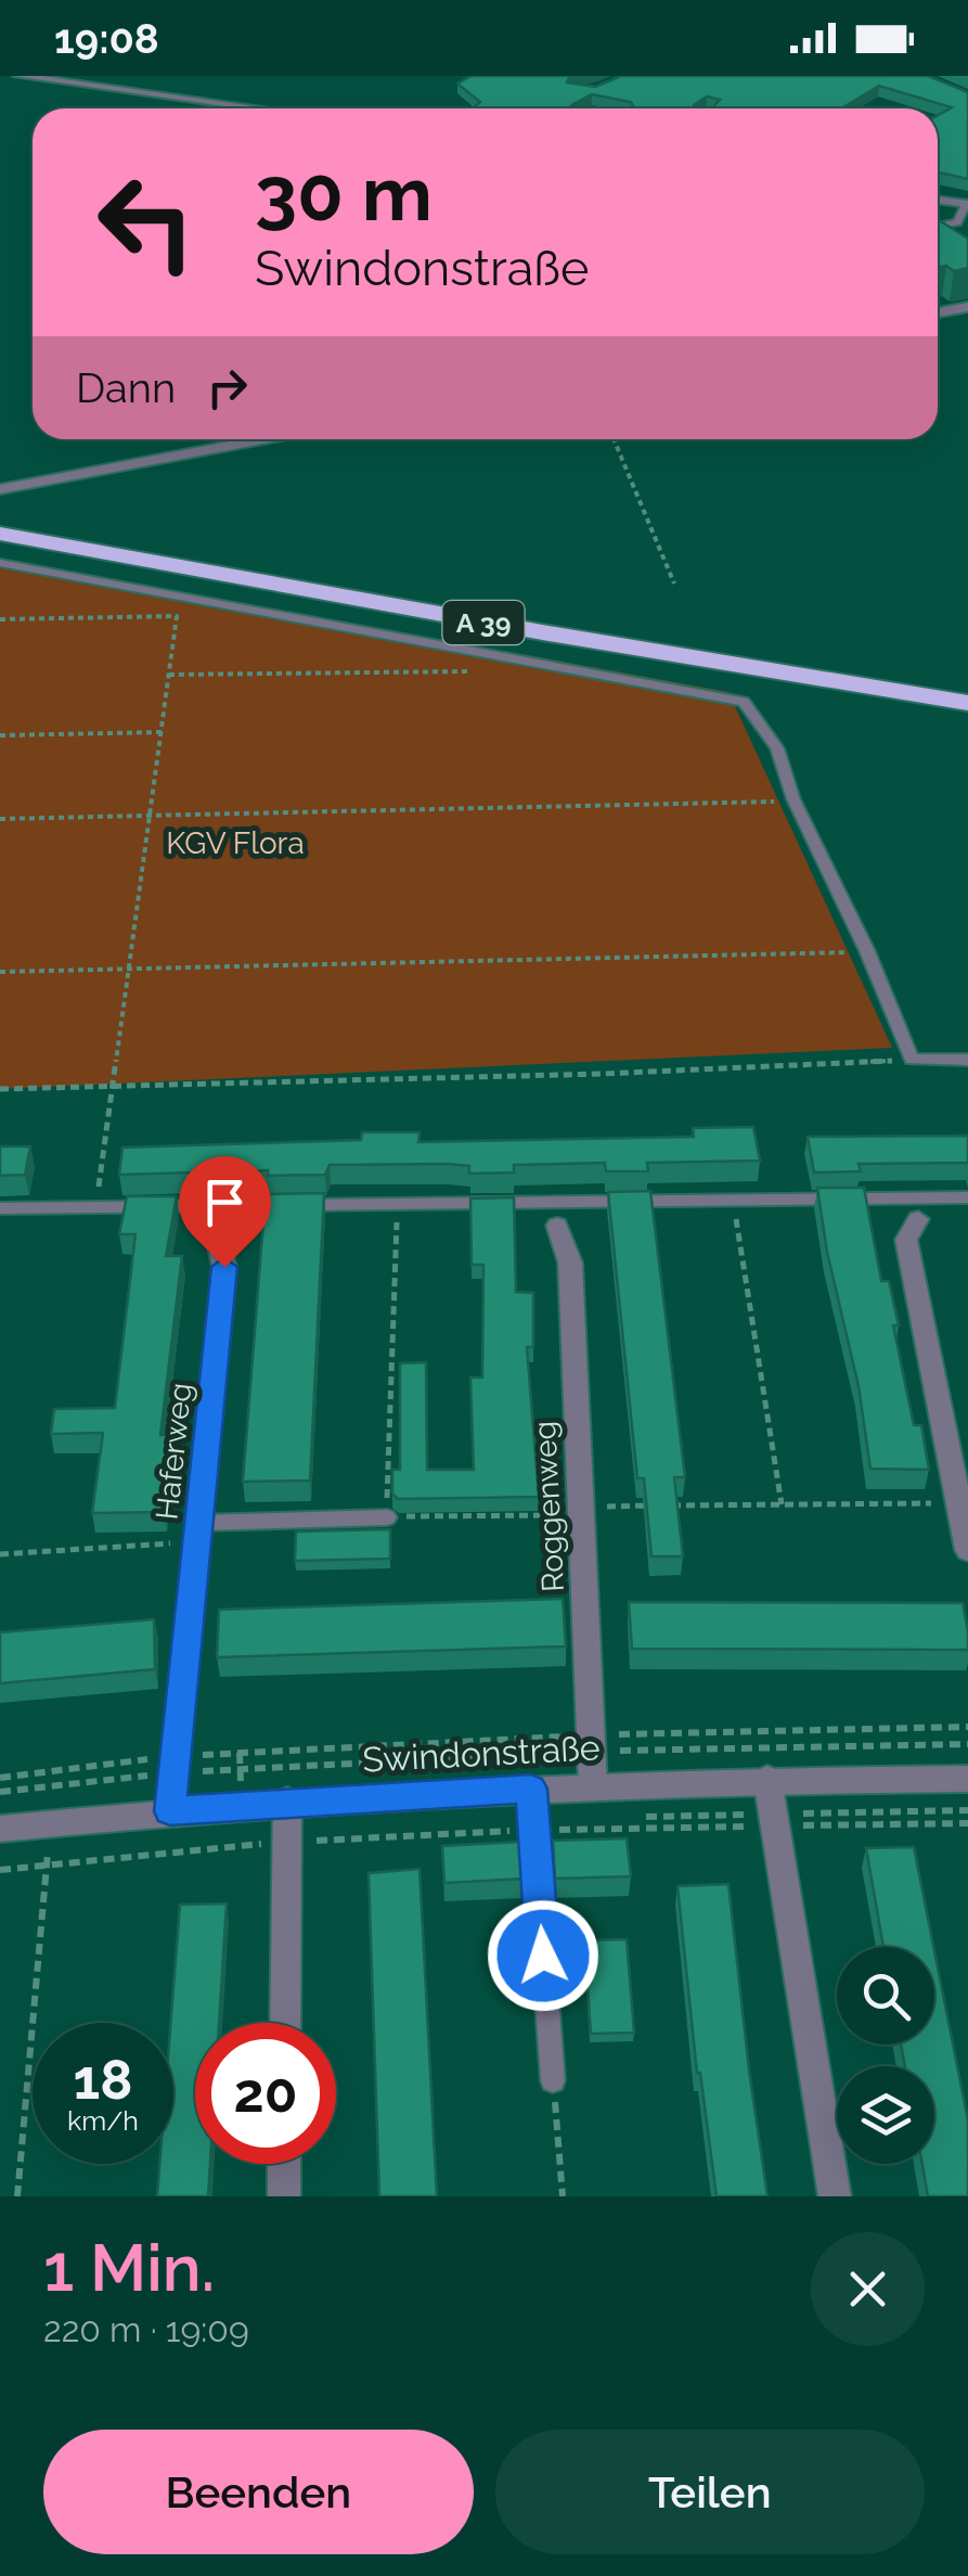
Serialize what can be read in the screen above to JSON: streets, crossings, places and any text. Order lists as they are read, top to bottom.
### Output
{
  "streets": {
    "highway": ["A 39"],
    "street": ["Haferweg", "Roggenweg", "Swindonstraße"]
  },
  "crossings": [
    ["Haferweg", "Swindonstraße"],
    ["Roggenweg", "Swindonstraße"]
  ],
  "parks": ["KGV Flora"],
  "page": {
    "status": "19:08",
    "turn": ["30 m", "Swindonstraße"],
    "then": "Dann",
    "speed": "18 km/h",
    "limit": "20",
    "heading": ["1 Min.", "220 m · 19:09"],
    "buttons": ["Beenden", "Teilen"]
  }
}
